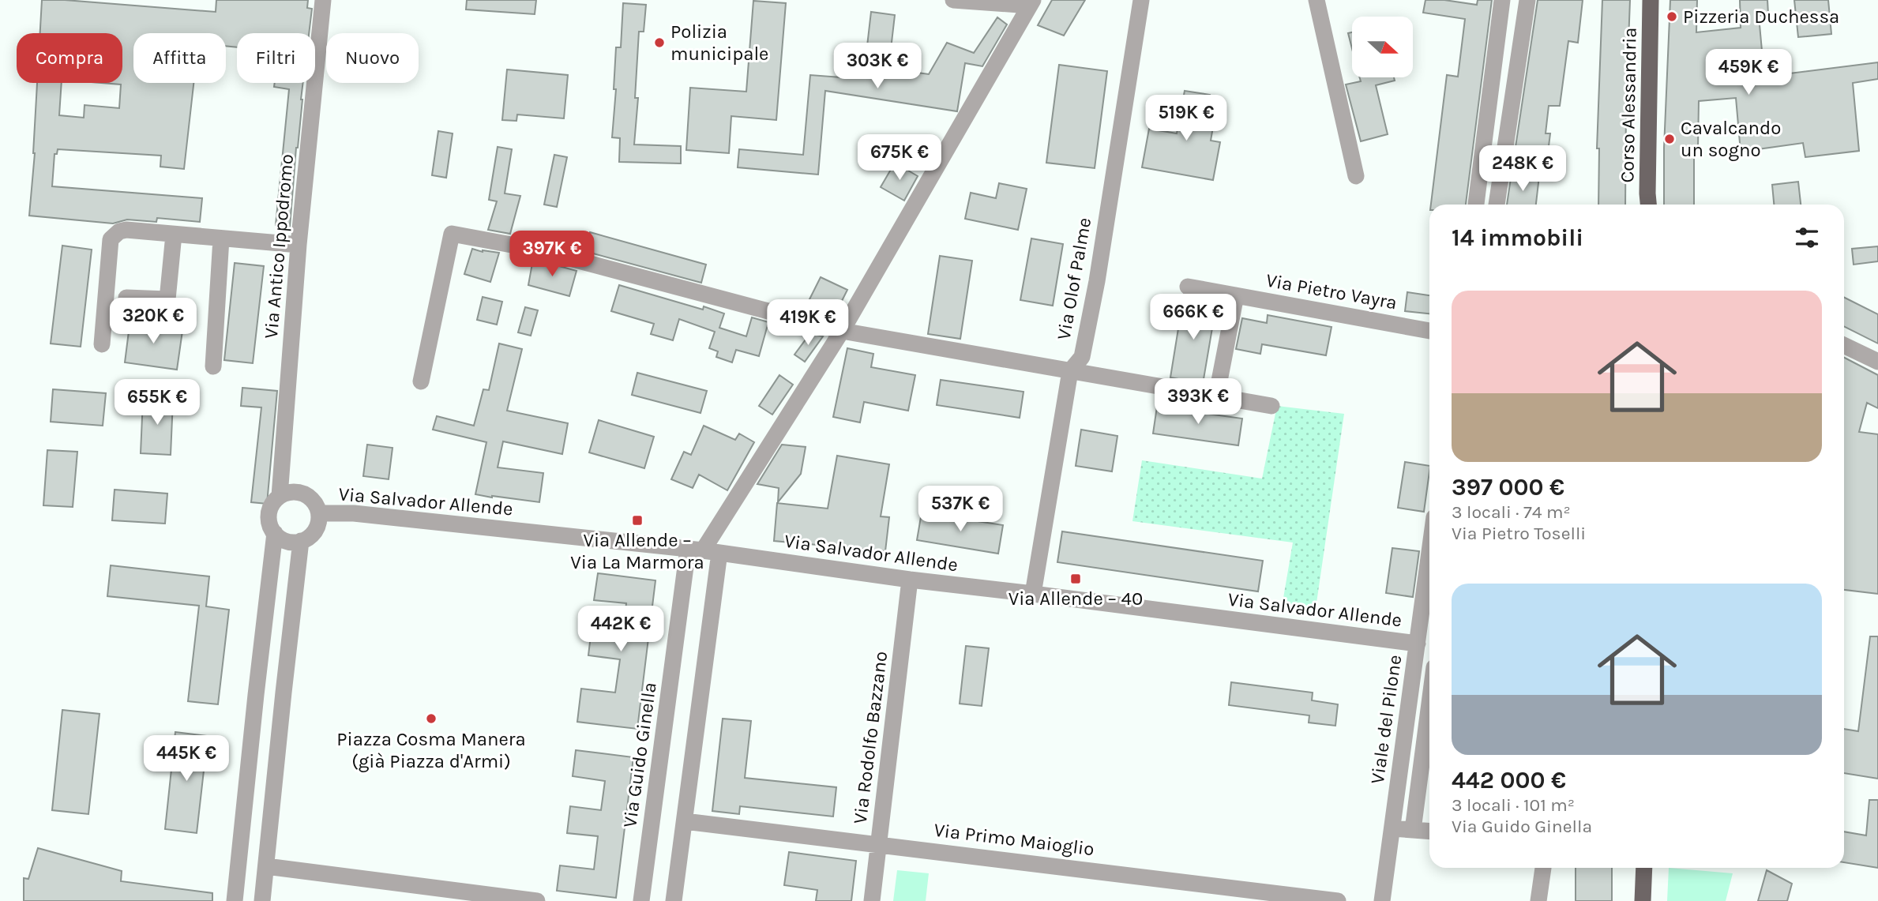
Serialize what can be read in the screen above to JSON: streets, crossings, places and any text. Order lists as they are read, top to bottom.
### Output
{
  "streets": {
    "main road": ["Corso Alessandria"],
    "street": [
      "Via Antico Ippodromo",
      "Via Olof Palme",
      "Via Pietro Vayra",
      "Via Salvador Allende",
      "Viale del Pilone",
      "Via Rodolfo Bazzano",
      "Via Guido Ginella",
      "Via Primo Maioglio"
    ]
  },
  "crossings": [
    ["Via Antico Ippodromo", "Via Salvador Allende"],
    ["Via Olof Palme", "Via Salvador Allende"],
    ["Via Salvador Allende", "Viale del Pilone"],
    ["Via Salvador Allende", "Via Rodolfo Bazzano"],
    ["Via Salvador Allende", "Via Guido Ginella"],
    ["Via Rodolfo Bazzano", "Via Primo Maioglio"]
  ],
  "places": {
    "other": [
      "Pizzeria Duchessa",
      "Polizia municipale",
      "Cavalcando un sogno",
      "Piazza Cosma Manera (già Piazza d'Armi)"
    ],
    "transit": ["Via Allende – Via La Marmora", "Via Allende – 40"]
  },
  "north": "right",
  "page": {
    "chip": [
      "Compra",
      "Affitta",
      "Filtri",
      "Nuovo"
    ],
    "price": [
      "303K €",
      "459K €",
      "519K €",
      "675K €",
      "248K €",
      "397K €",
      "666K €",
      "320K €",
      "419K €",
      "393K €",
      "655K €",
      "537K €",
      "442K €",
      "445K €"
    ],
    "heading": "14 immobili",
    "list": [
      {
        "name": "397 000 €",
        "note": "3 locali · 74 m² · Via Pietro Toselli"
      },
      {
        "name": "442 000 €",
        "note": "3 locali · 101 m² · Via Guido Ginella"
      }
    ]
  }
}
